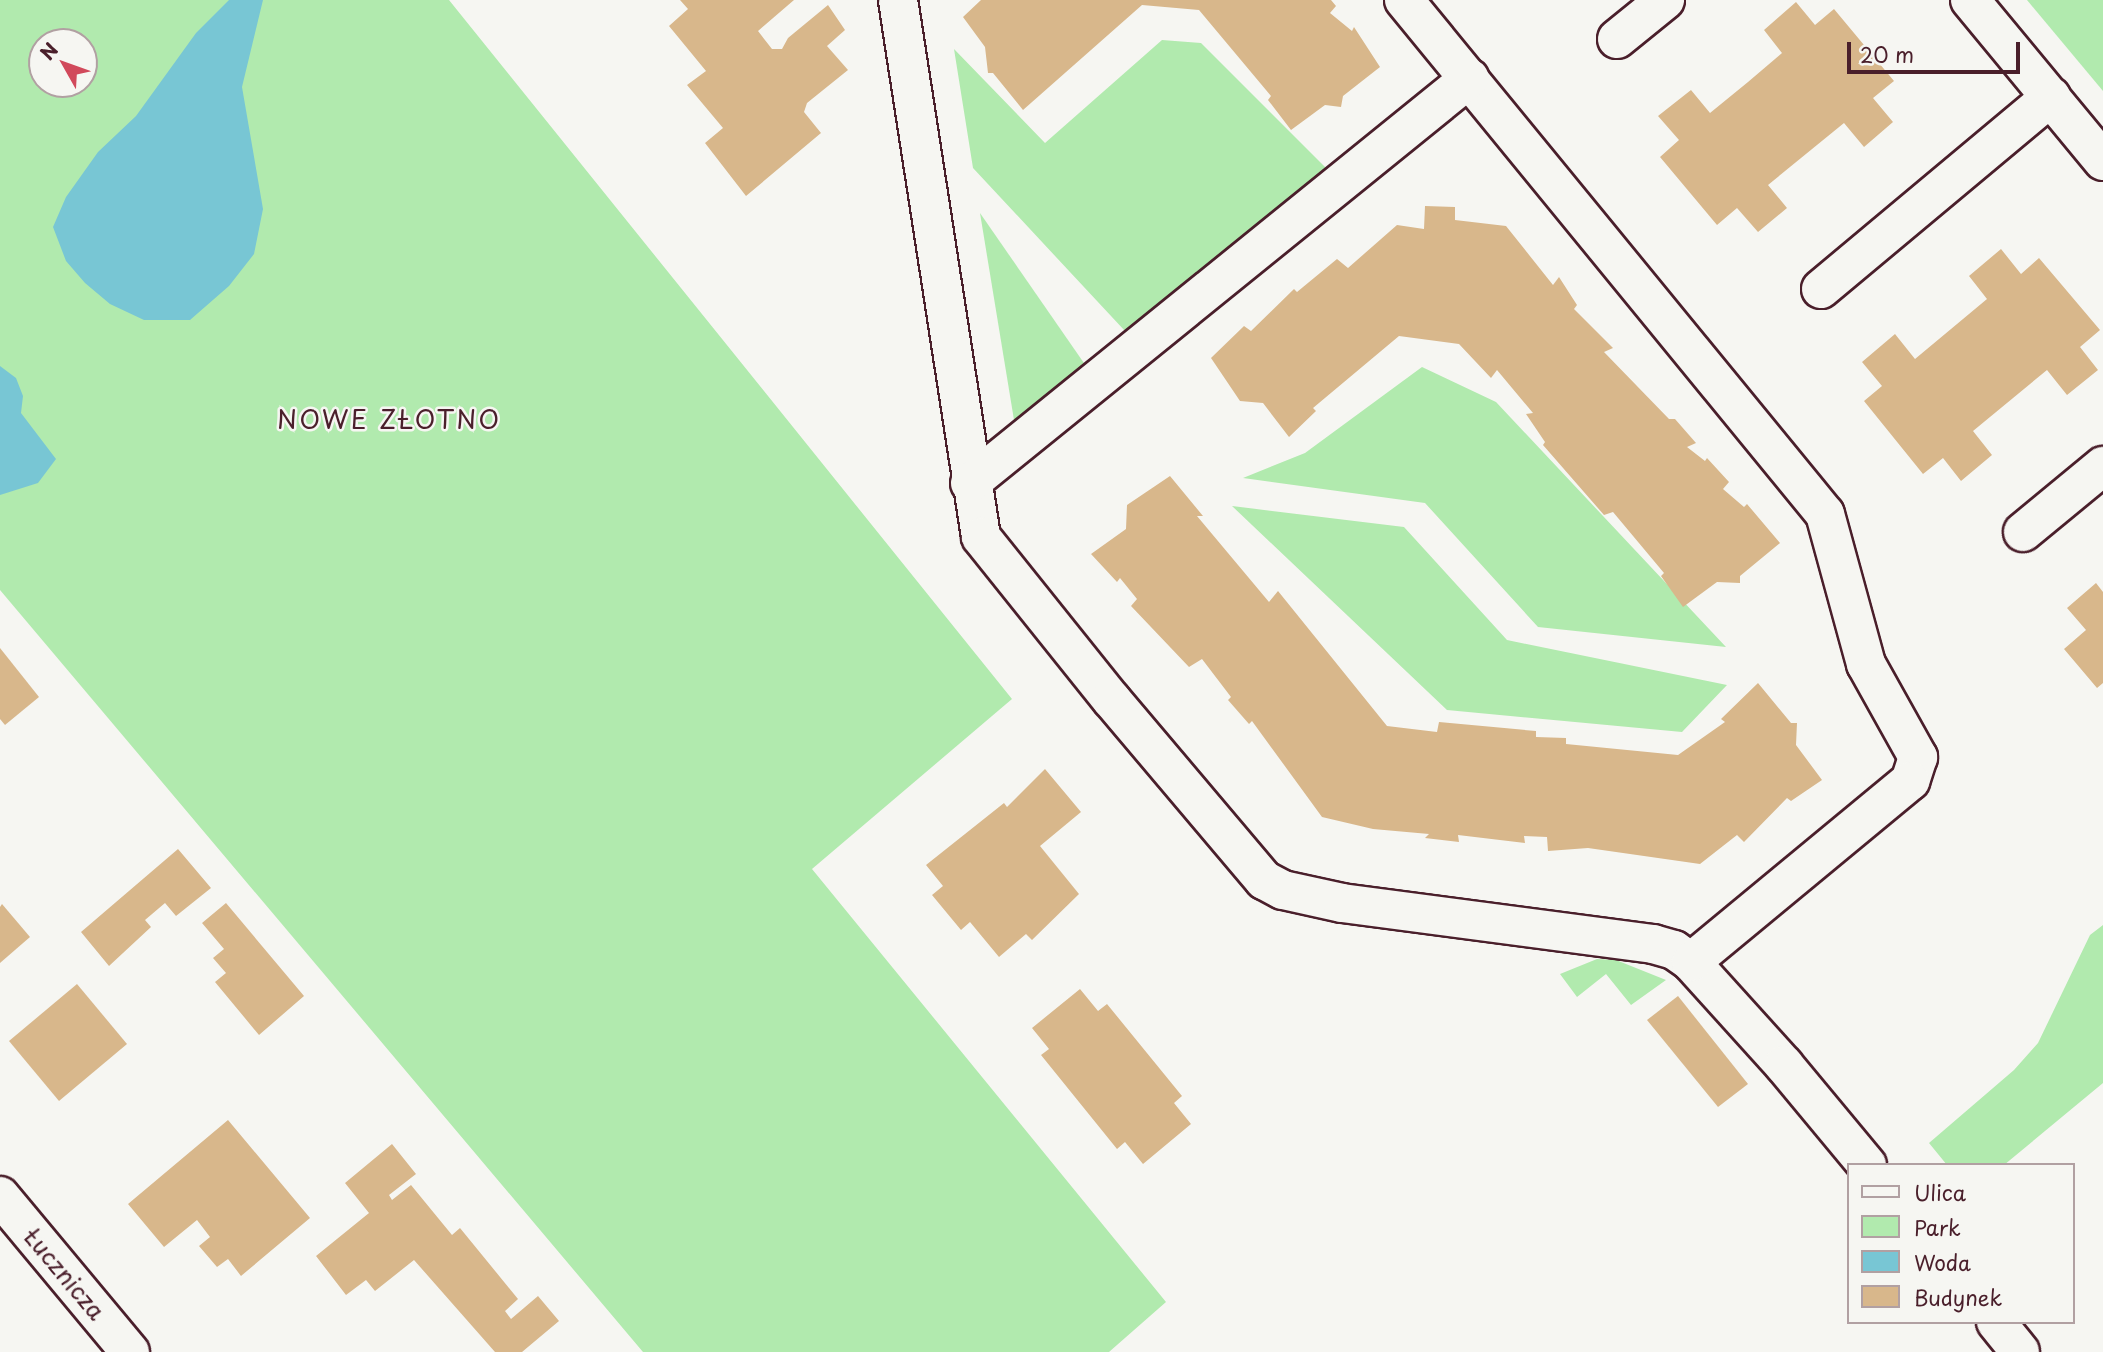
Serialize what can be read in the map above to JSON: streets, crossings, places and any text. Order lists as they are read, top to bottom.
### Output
{
  "streets": {
    "street": ["Łucznicza"]
  },
  "districts": ["NOWE ZŁOTNO"],
  "legend": [
    "Ulica",
    "Park",
    "Woda",
    "Budynek"
  ],
  "scale_bar": "20 m",
  "north": "top left"
}
